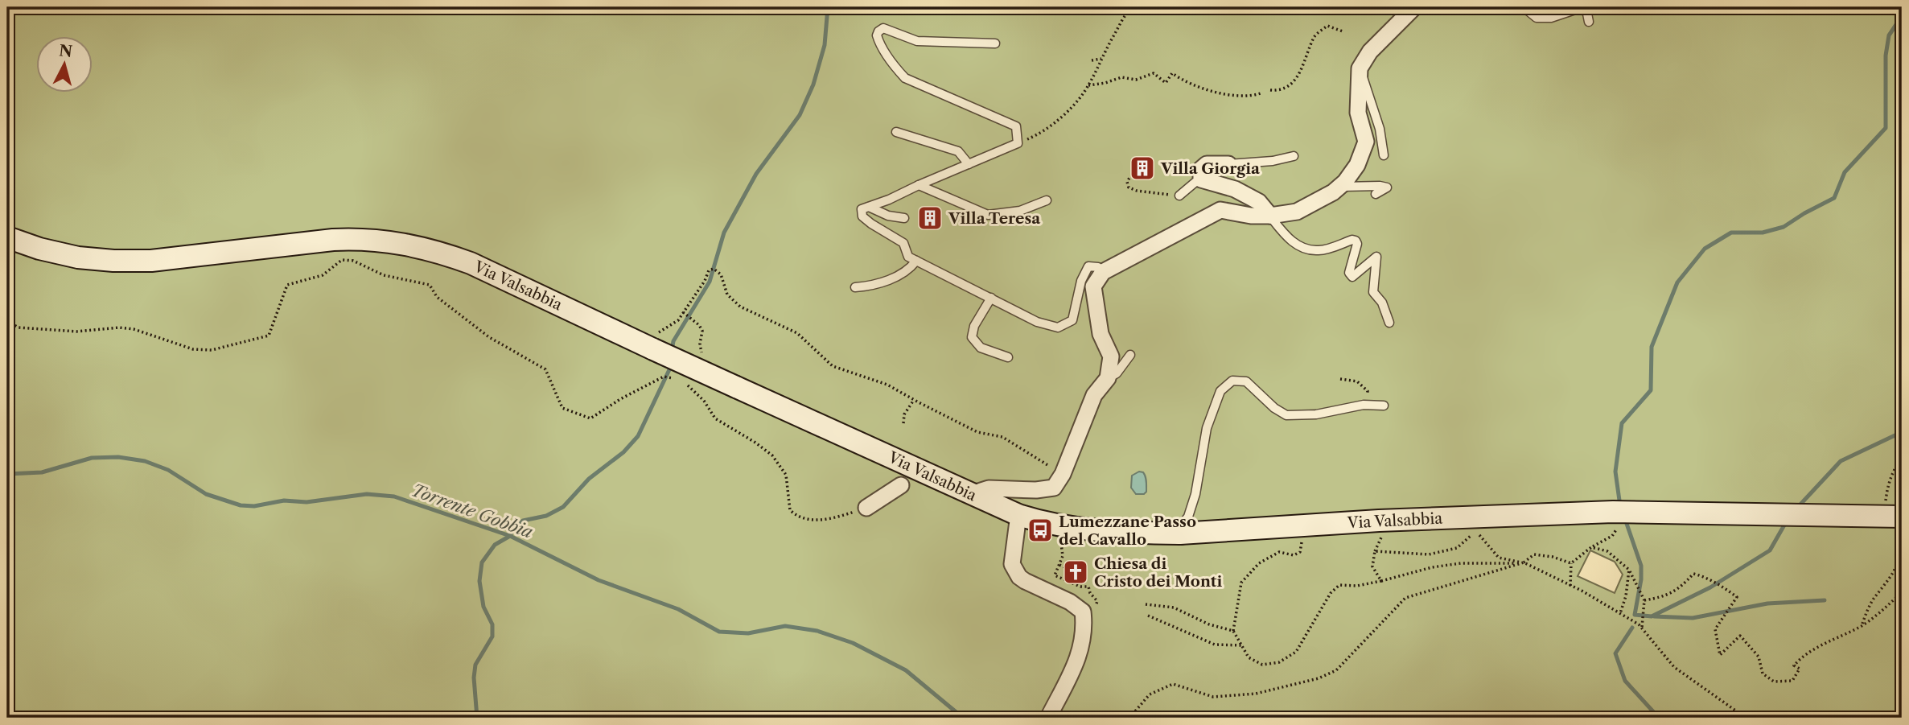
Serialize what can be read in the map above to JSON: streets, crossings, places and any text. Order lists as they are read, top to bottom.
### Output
{
  "streets": {
    "main road": ["Via Valsabbia"]
  },
  "water": ["Torrente Gobbia"],
  "places": {
    "building": ["Villa Giorgia", "Villa Teresa"],
    "bus stop": ["Lumezzane Passo del Cavallo"],
    "church": ["Chiesa di Cristo dei Monti"]
  },
  "north": "top"
}
